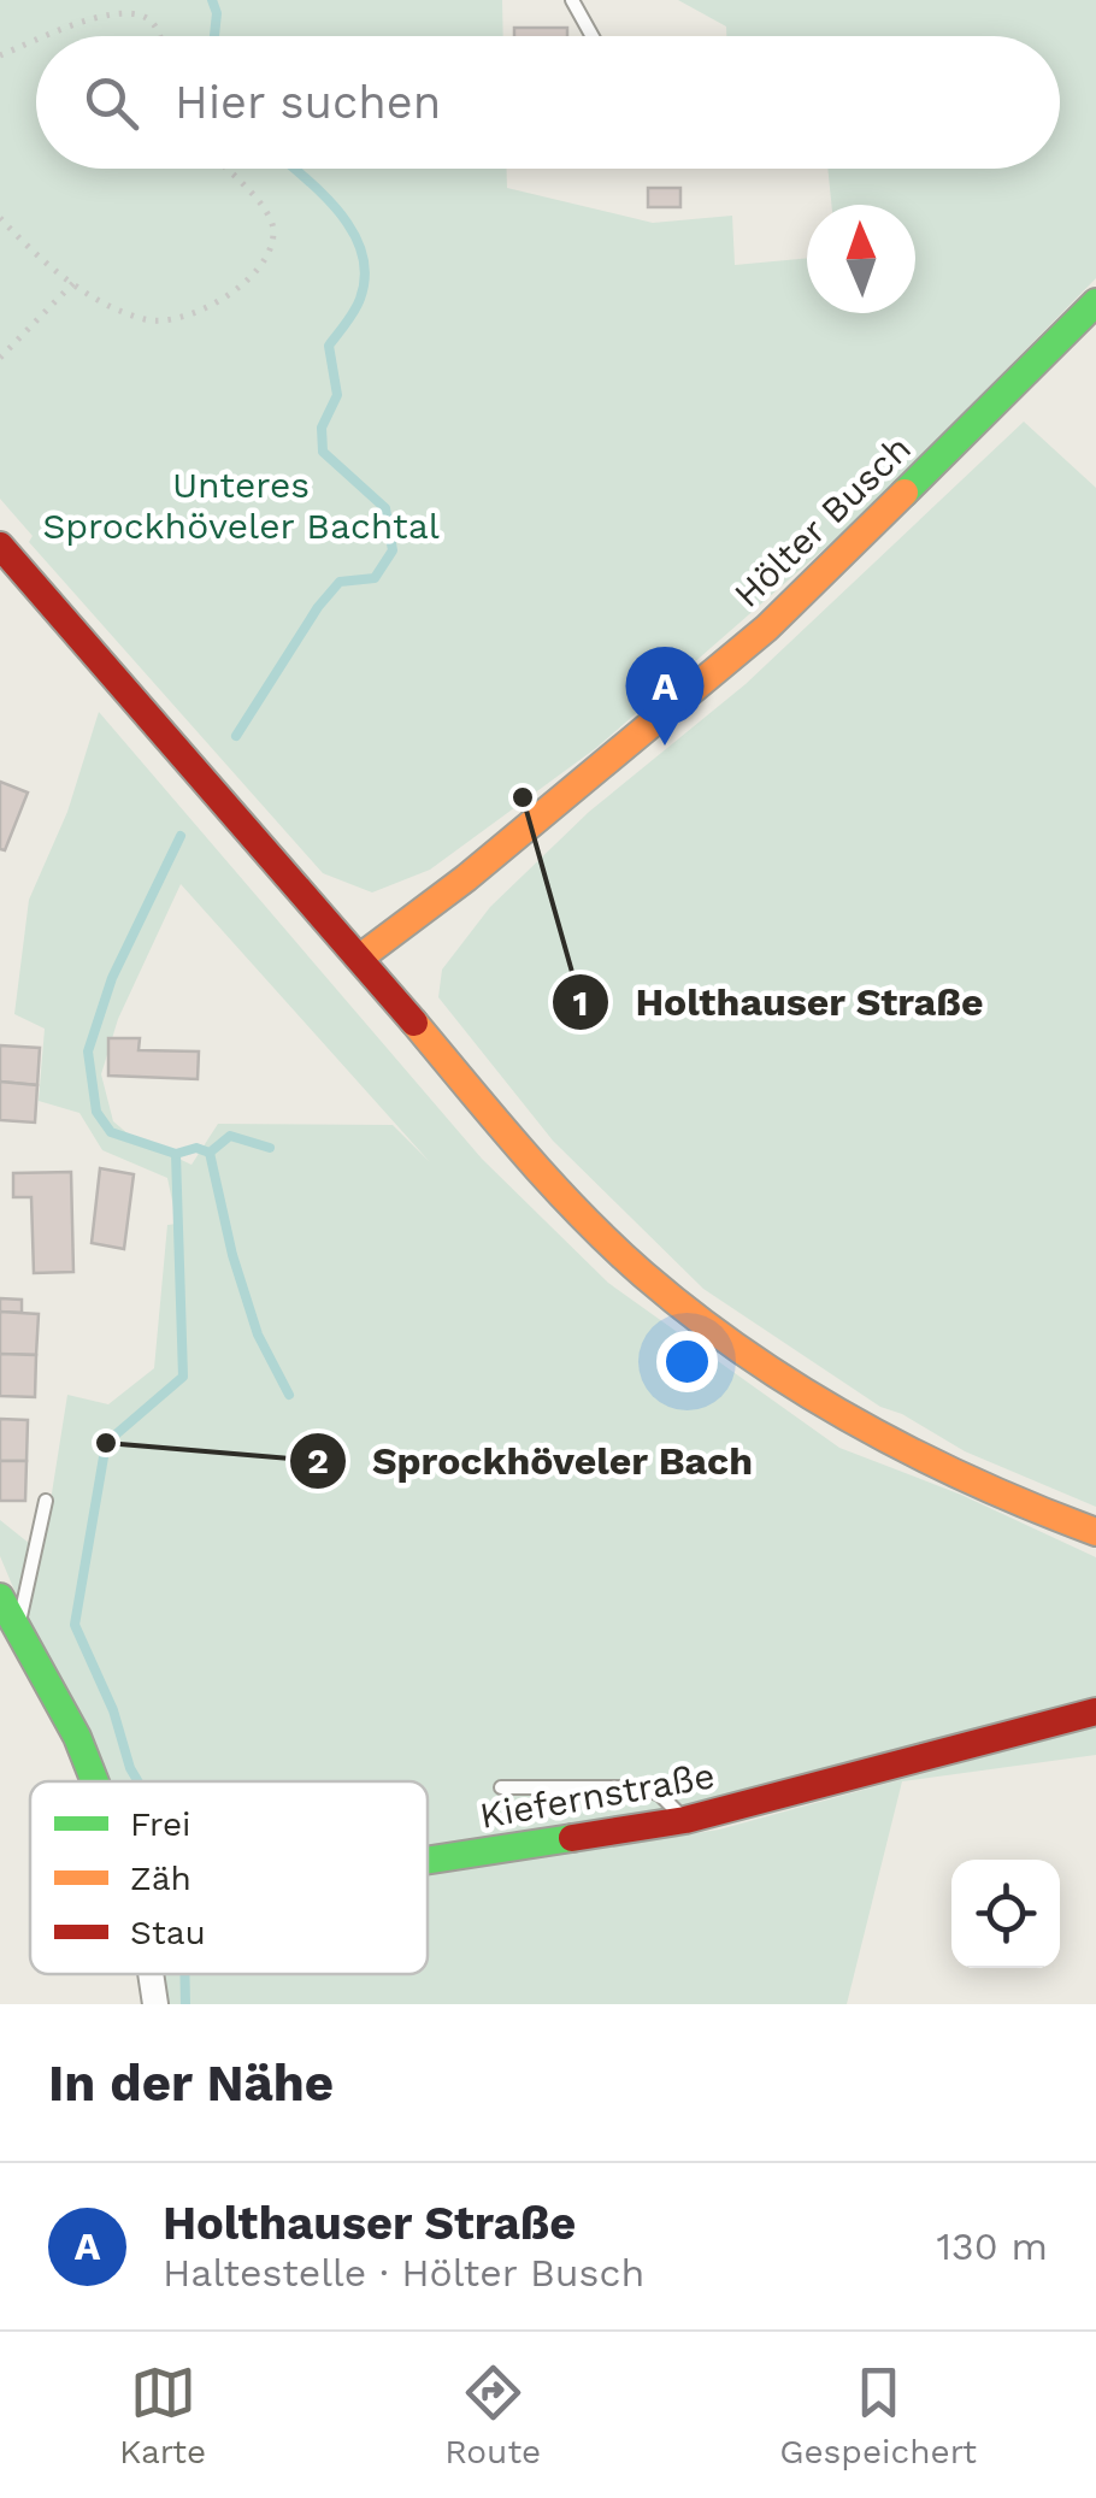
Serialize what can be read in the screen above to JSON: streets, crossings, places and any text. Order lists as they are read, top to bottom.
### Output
{
  "streets": {
    "street": ["Hölter Busch", "Kiefernstraße"]
  },
  "parks": ["Unteres Sprockhöveler Bachtal"],
  "places": ["Holthauser Straße", "Sprockhöveler Bach"],
  "legend": ["Frei", "Zäh", "Stau"],
  "north": "top",
  "page": {
    "search": "Hier suchen",
    "pins": "A",
    "heading": "In der Nähe",
    "list": [
      {
        "mark": "A",
        "name": "Holthauser Straße",
        "note": "Haltestelle · Hölter Busch",
        "value": "130 m"
      }
    ],
    "nav": ["Karte", "Route", "Gespeichert"]
  }
}
